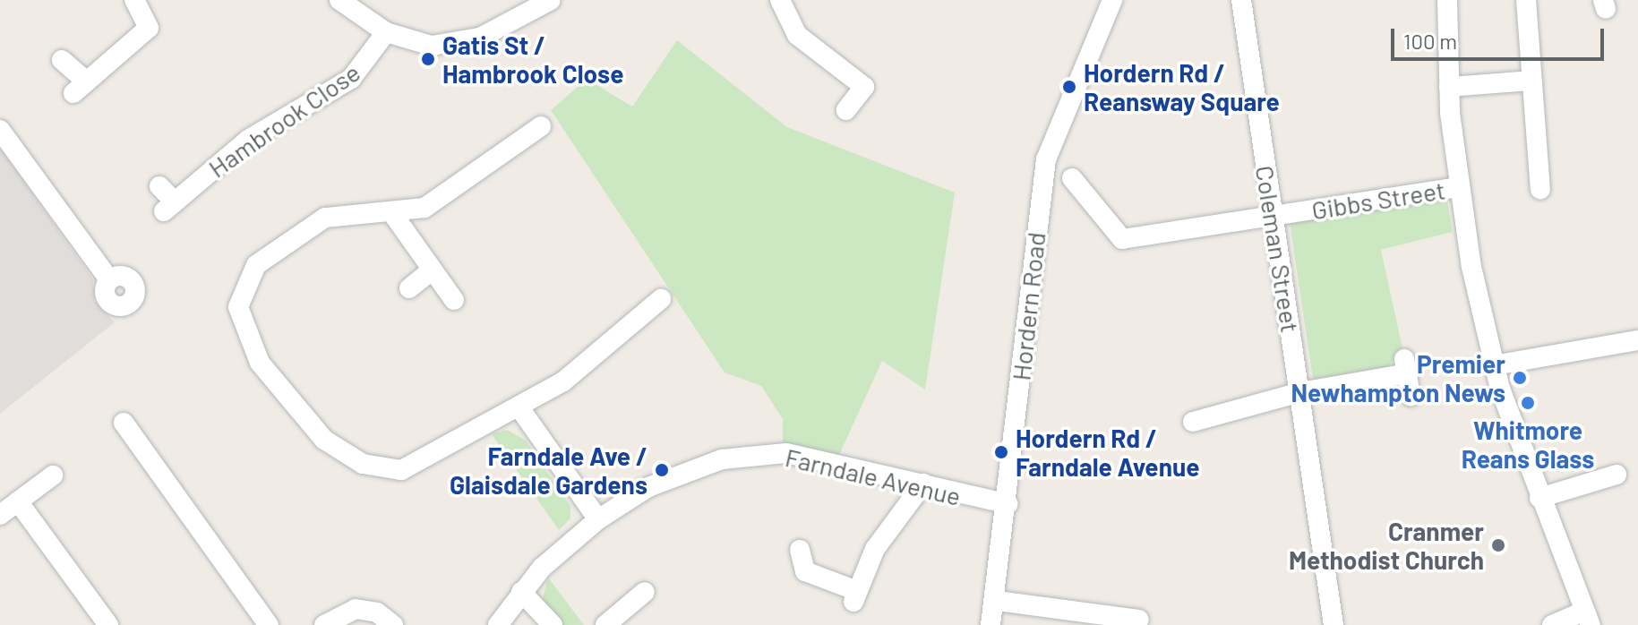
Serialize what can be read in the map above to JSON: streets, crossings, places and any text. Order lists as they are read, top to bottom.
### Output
{
  "streets": {
    "street": [
      "Hambrook Close",
      "Gibbs Street",
      "Coleman Street",
      "Hordern Road",
      "Farndale Avenue"
    ]
  },
  "crossings": [
    ["Gibbs Street", "Coleman Street"],
    ["Hordern Road", "Farndale Avenue"]
  ],
  "places": [
    "Gatis St / Hambrook Close",
    "Hordern Rd / Reansway Square",
    "Premier Newhampton News",
    "Whitmore Reans Glass",
    "Hordern Rd / Farndale Avenue",
    "Farndale Ave / Glaisdale Gardens",
    "Cranmer Methodist Church"
  ],
  "scale_bar": "100 m"
}
